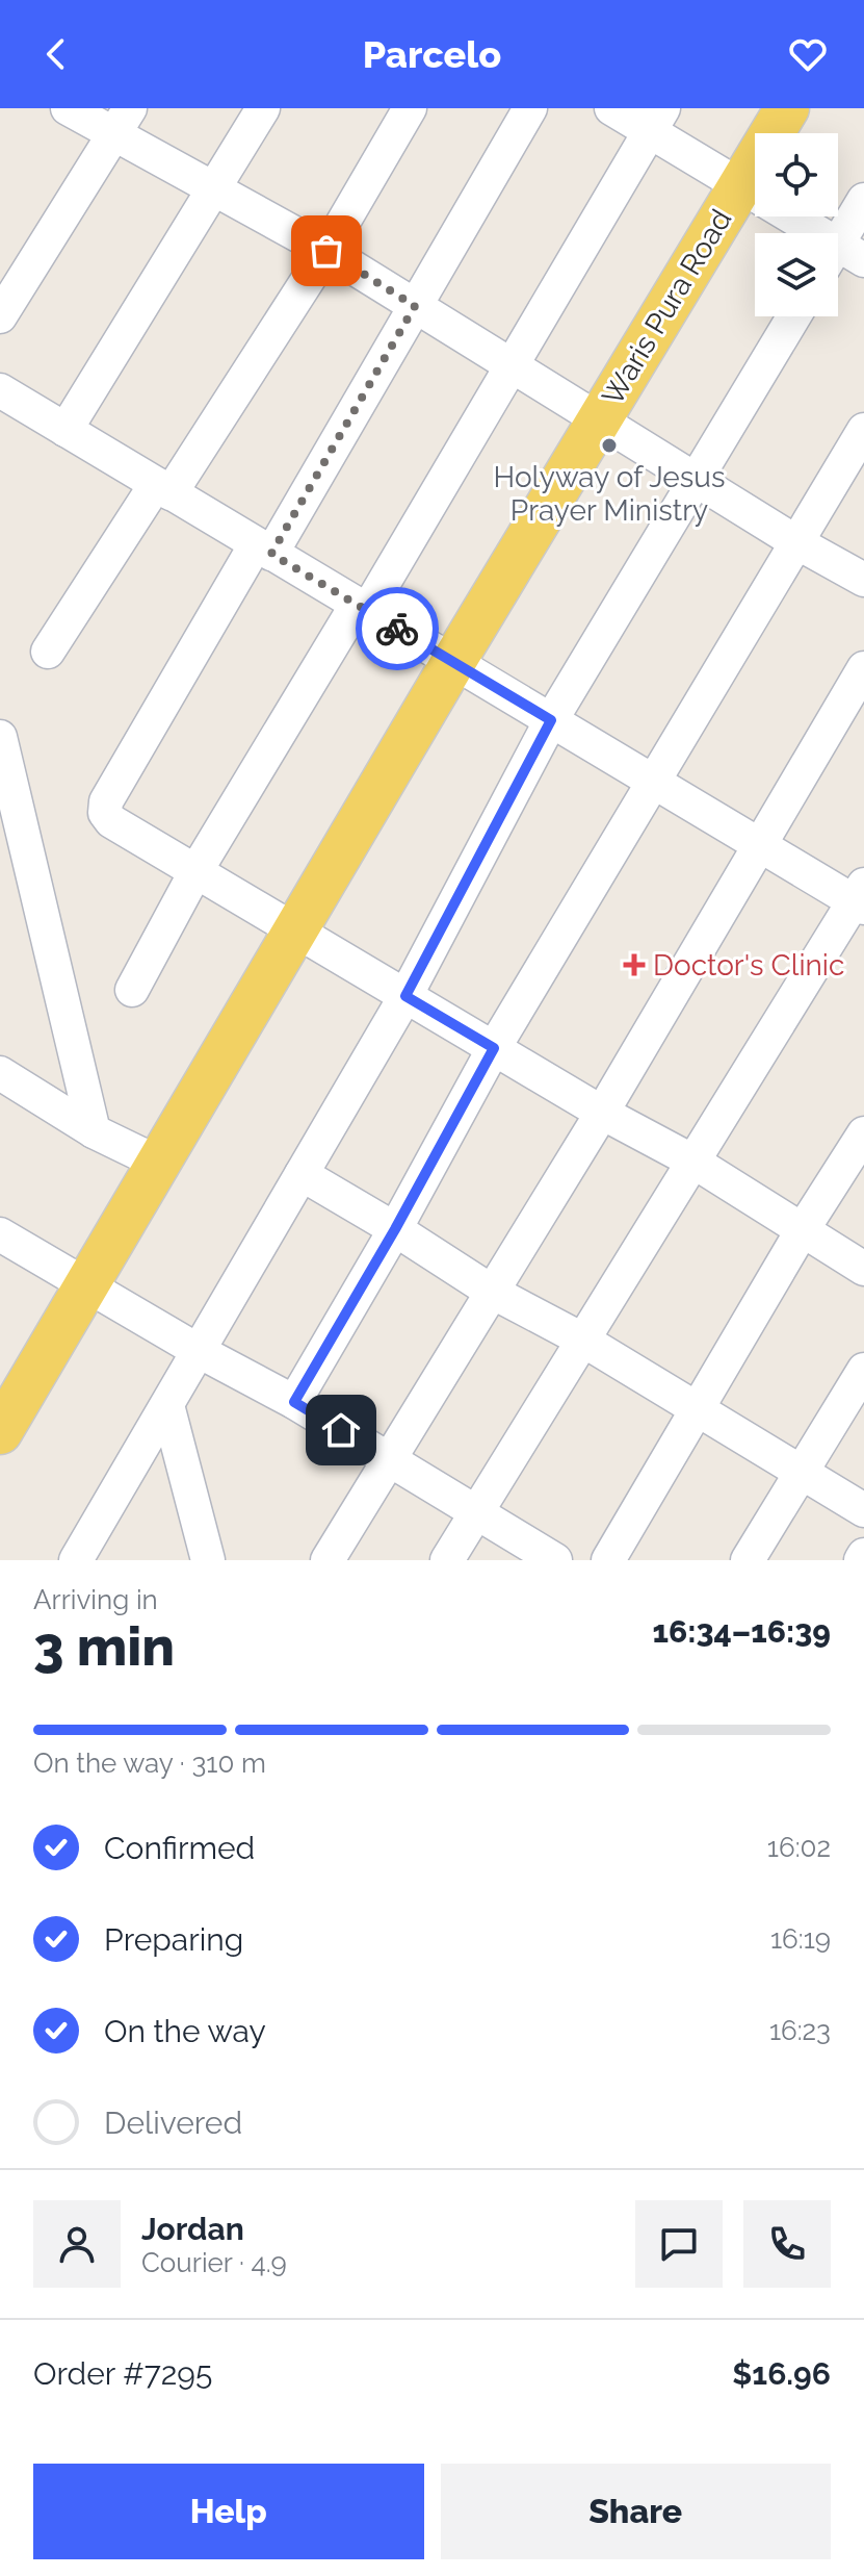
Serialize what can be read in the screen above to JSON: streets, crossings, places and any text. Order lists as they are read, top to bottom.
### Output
{
  "streets": {
    "main road": ["Waris Pura Road"]
  },
  "places": {
    "other": ["Holyway of Jesus Prayer Ministry"],
    "health": ["Doctor's Clinic"]
  },
  "page": {
    "header": "Parcelo",
    "heading": ["3 min", "Arriving in", "16:34–16:39"],
    "panel": [
      "Jordan",
      "Courier · 4.9",
      "Order #7295",
      "$16.96"
    ],
    "bar": "On the way · 310 m",
    "list": [
      ["Confirmed", "16:02"],
      ["Preparing", "16:19"],
      ["On the way", "16:23"],
      "Delivered"
    ],
    "buttons": ["Help", "Share"]
  }
}
